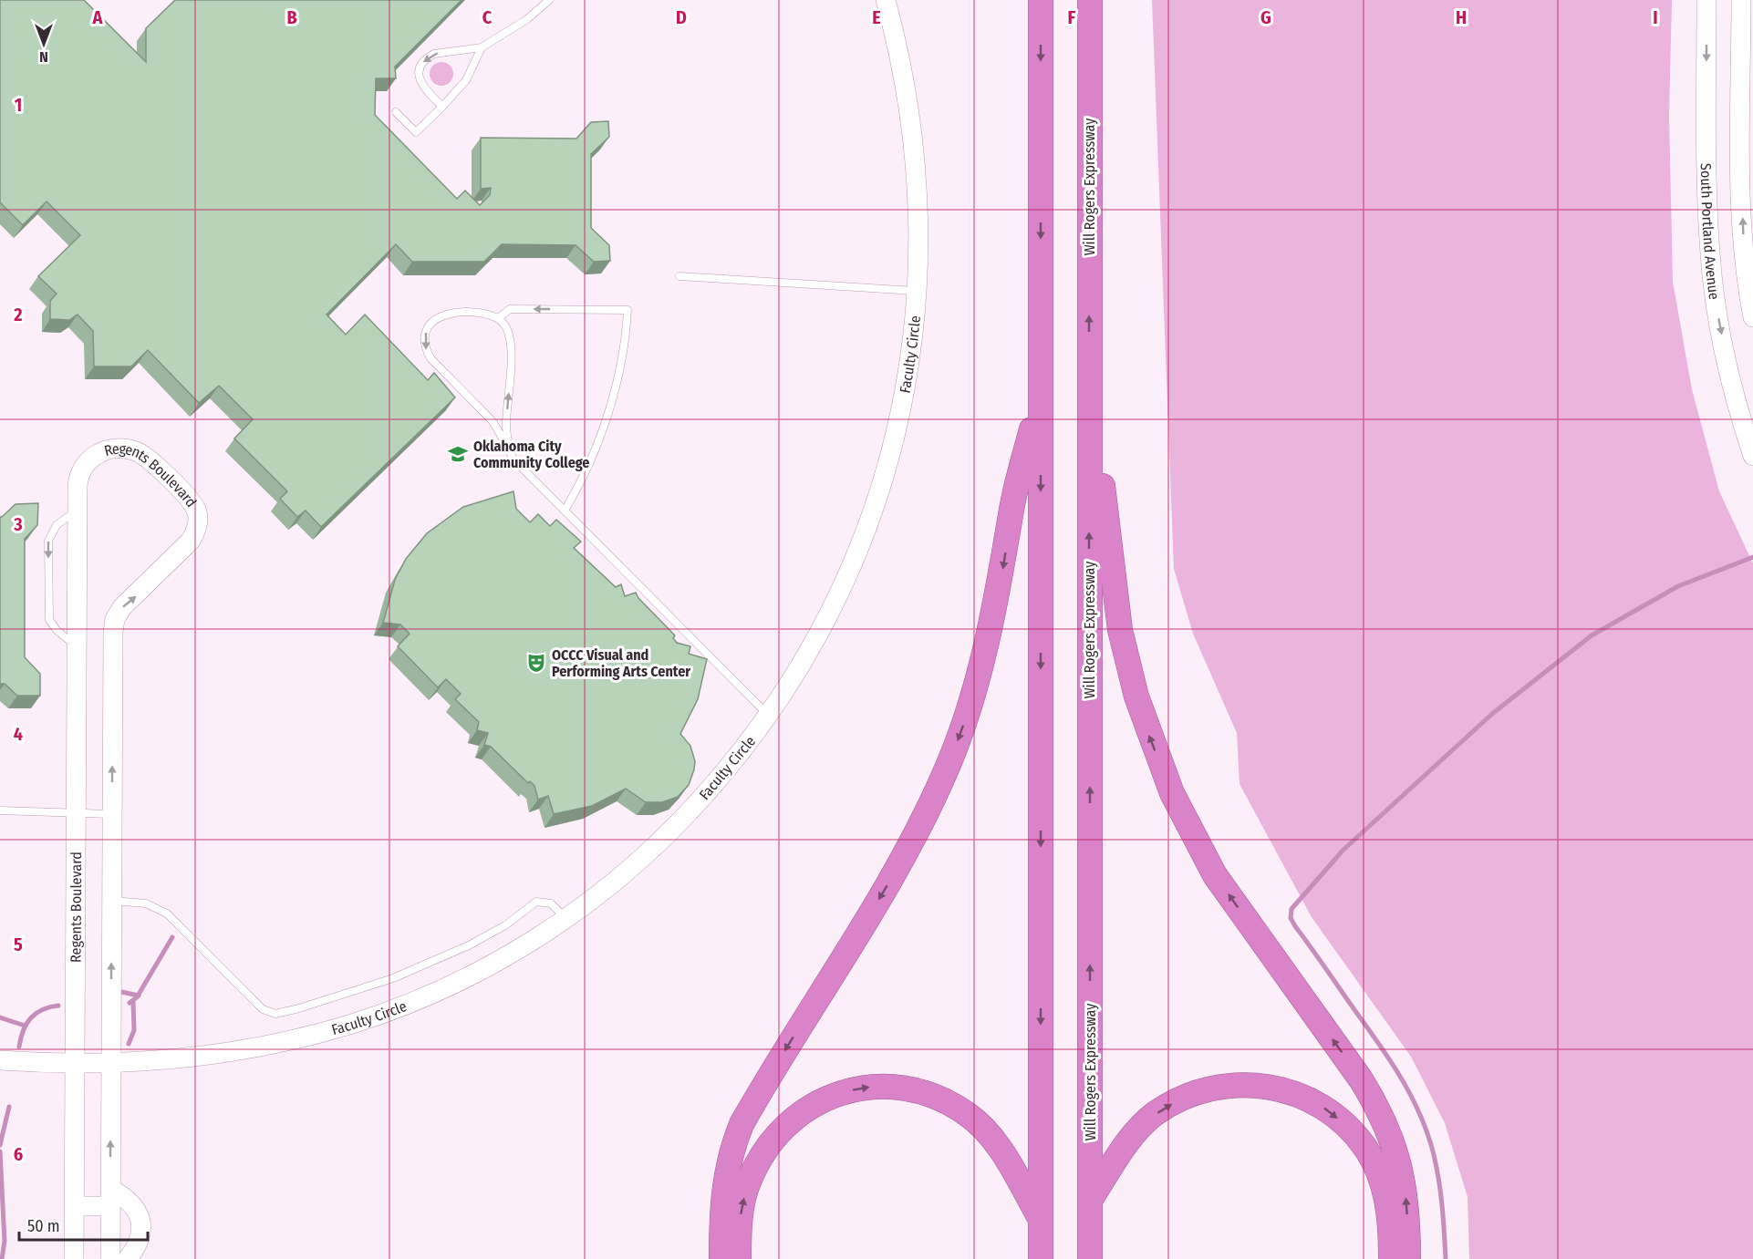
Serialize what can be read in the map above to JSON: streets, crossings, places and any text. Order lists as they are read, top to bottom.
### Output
{
  "streets": {
    "highway": ["Will Rogers Expressway"],
    "street": ["South Portland Avenue", "Faculty Circle", "Regents Boulevard"]
  },
  "crossings": [
    ["Faculty Circle", "Regents Boulevard"]
  ],
  "places": {
    "school or university": ["Oklahoma City Community College"],
    "theatre": ["OCCC Visual and Performing Arts Center"]
  },
  "scale_bar": "50 m",
  "north": "bottom",
  "grid": {
    "columns": [
      "A",
      "B",
      "C",
      "D",
      "E",
      "F",
      "G",
      "H",
      "I"
    ],
    "rows": [
      "1",
      "2",
      "3",
      "4",
      "5",
      "6"
    ]
  }
}
